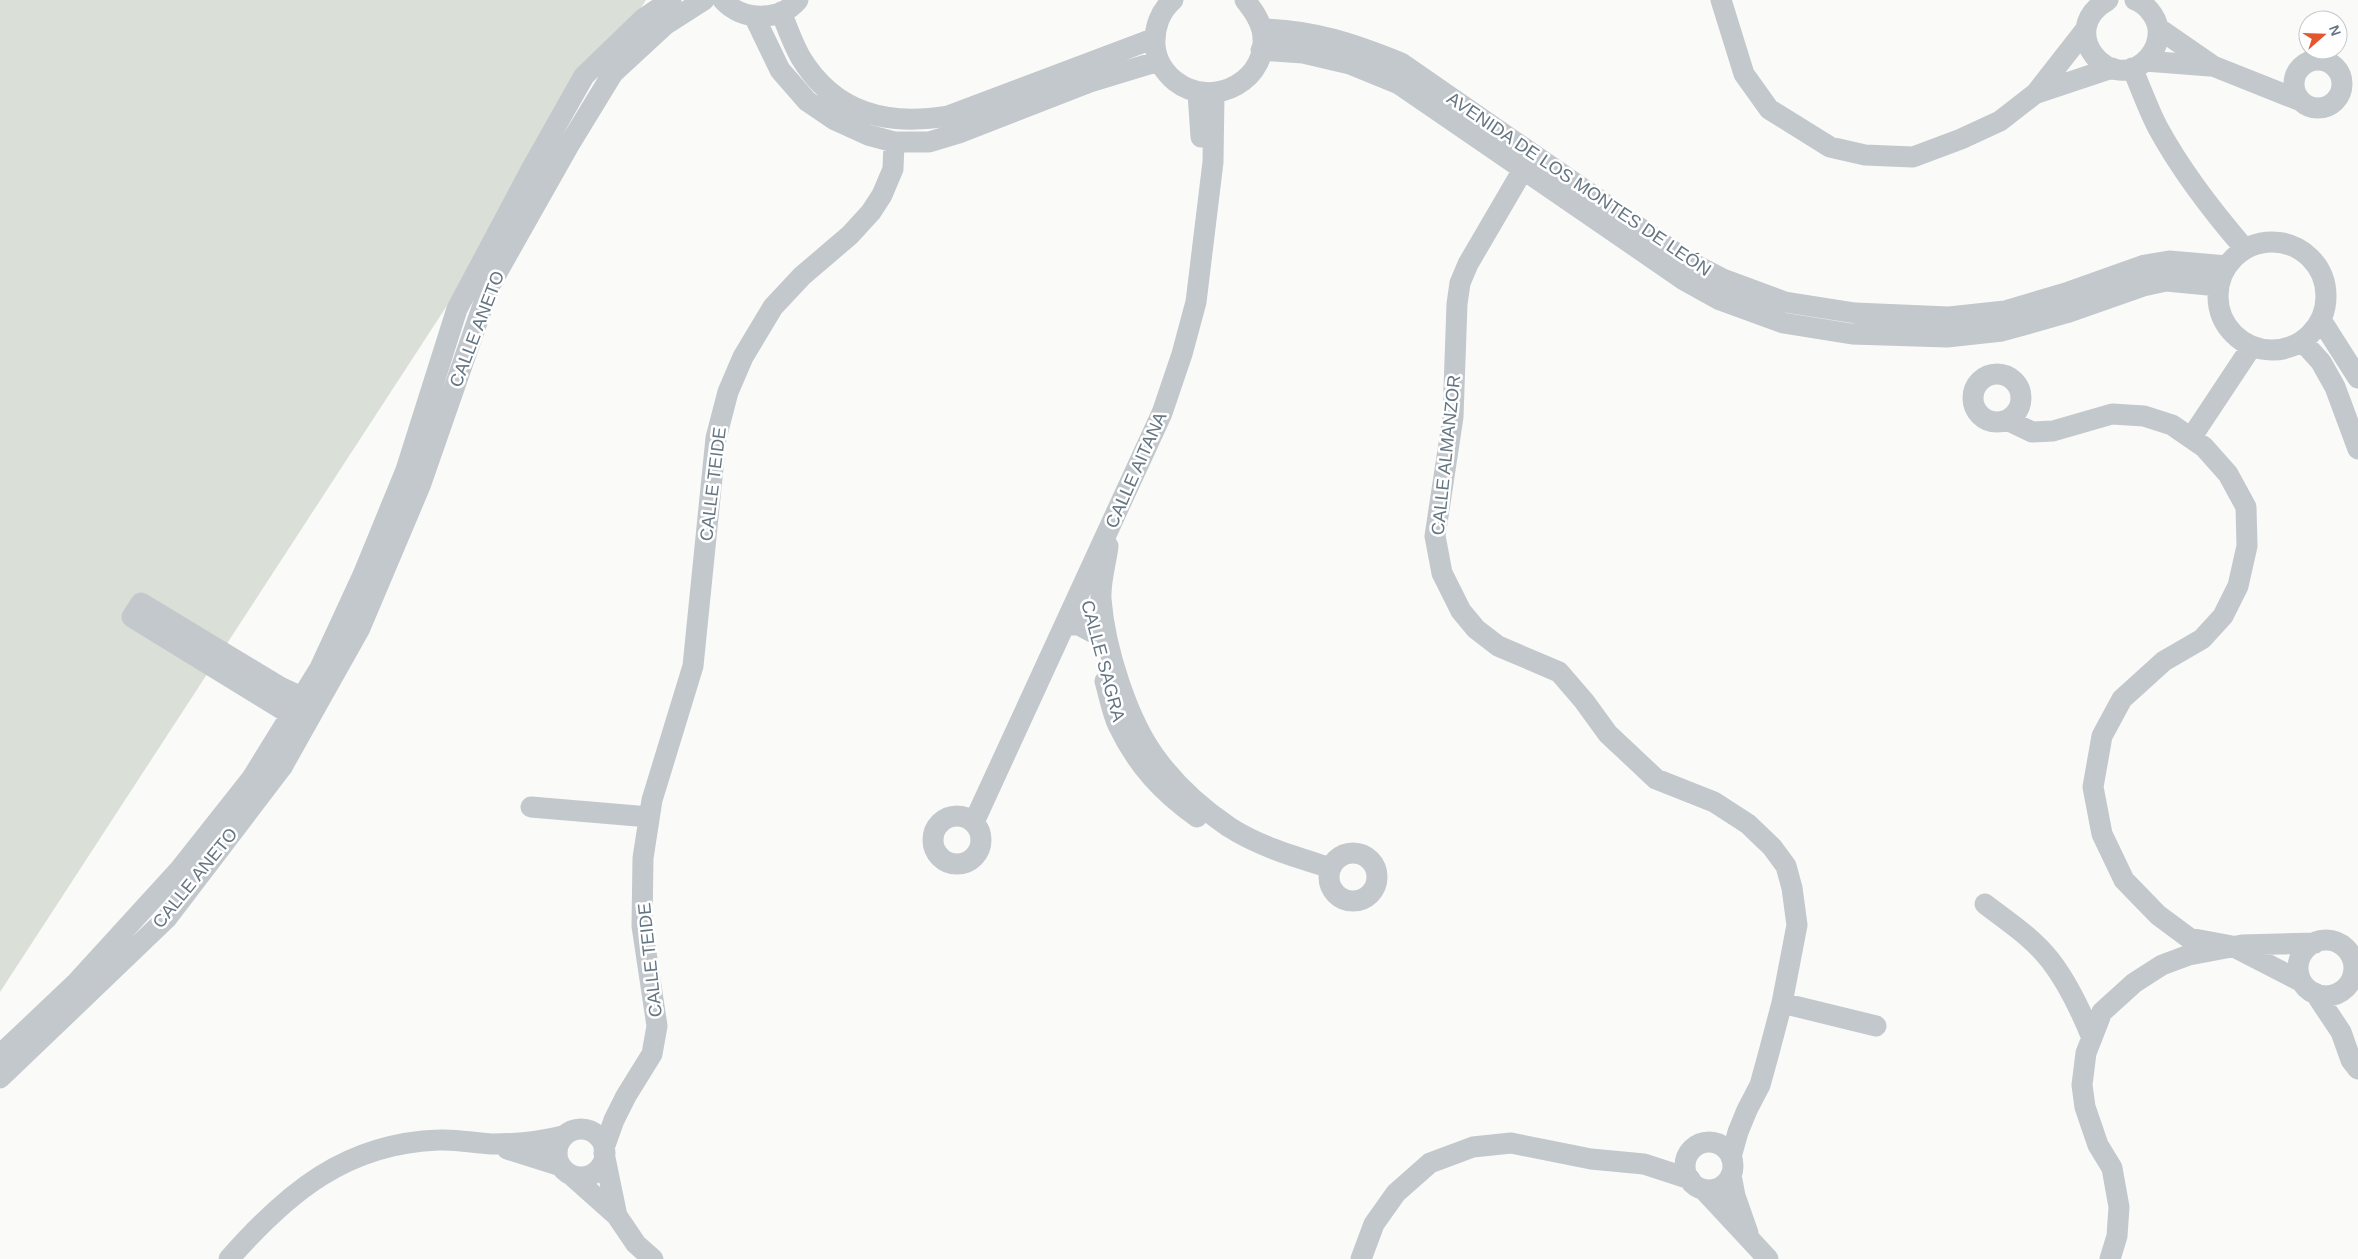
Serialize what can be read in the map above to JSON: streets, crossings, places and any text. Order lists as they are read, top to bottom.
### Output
{
  "streets": {
    "street": [
      "AVENIDA DE LOS MONTES DE LEÓN",
      "CALLE ANETO",
      "CALLE ALMANZOR",
      "CALLE AITANA",
      "CALLE TEIDE",
      "CALLE SAGRA"
    ]
  },
  "crossings": [
    ["AVENIDA DE LOS MONTES DE LEÓN", "CALLE ALMANZOR"],
    ["CALLE AITANA", "CALLE SAGRA"]
  ],
  "north": "right"
}
